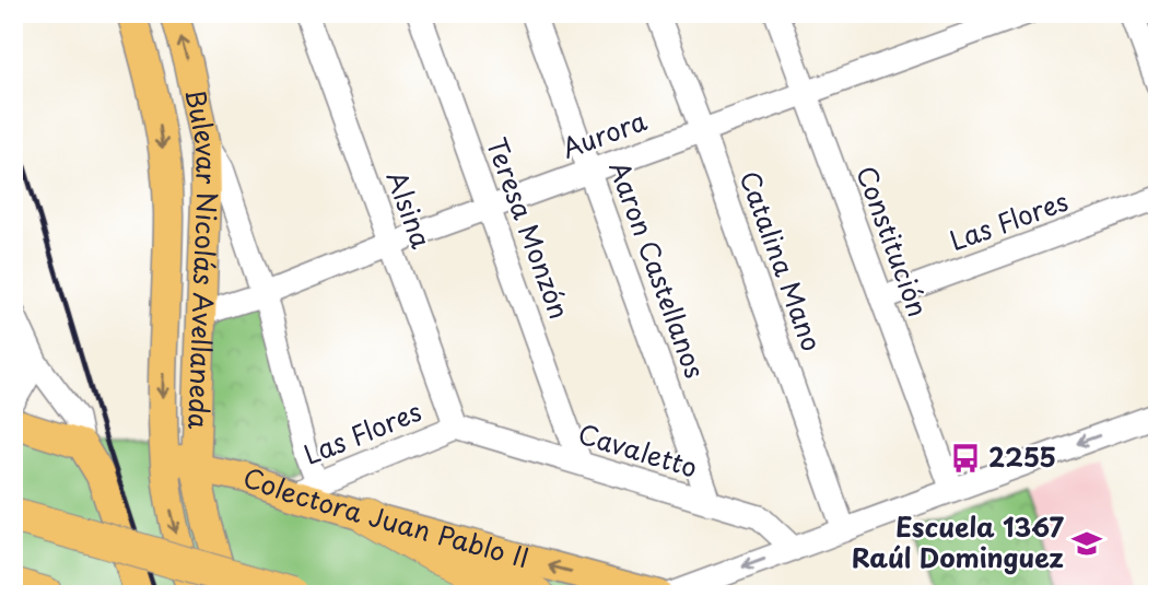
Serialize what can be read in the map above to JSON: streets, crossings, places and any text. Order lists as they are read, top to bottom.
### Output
{
  "streets": {
    "main road": ["Bulevar Nicolás Avellaneda", "Colectora Juan Pablo II"],
    "street": [
      "Aurora",
      "Alsina",
      "Las Flores",
      "Teresa Monzón",
      "Constitución",
      "Catalina Mano",
      "Aaron Castellanos",
      "Cavaletto"
    ]
  },
  "crossings": [
    ["Aurora", "Alsina"],
    ["Aurora", "Teresa Monzón"],
    ["Aurora", "Constitución"],
    ["Aurora", "Bulevar Nicolás Avellaneda"],
    ["Aurora", "Catalina Mano"],
    ["Aurora", "Aaron Castellanos"],
    ["Alsina", "Las Flores"],
    ["Alsina", "Cavaletto"],
    ["Las Flores", "Constitución"],
    ["Las Flores", "Cavaletto"],
    ["Las Flores", "Colectora Juan Pablo II"],
    ["Teresa Monzón", "Cavaletto"],
    ["Bulevar Nicolás Avellaneda", "Colectora Juan Pablo II"],
    ["Aaron Castellanos", "Cavaletto"]
  ],
  "one_way": ["Colectora Juan Pablo II"],
  "places": {
    "bus stop": ["2255"],
    "school or university": ["Escuela 1367 Raúl Dominguez"]
  }
}
